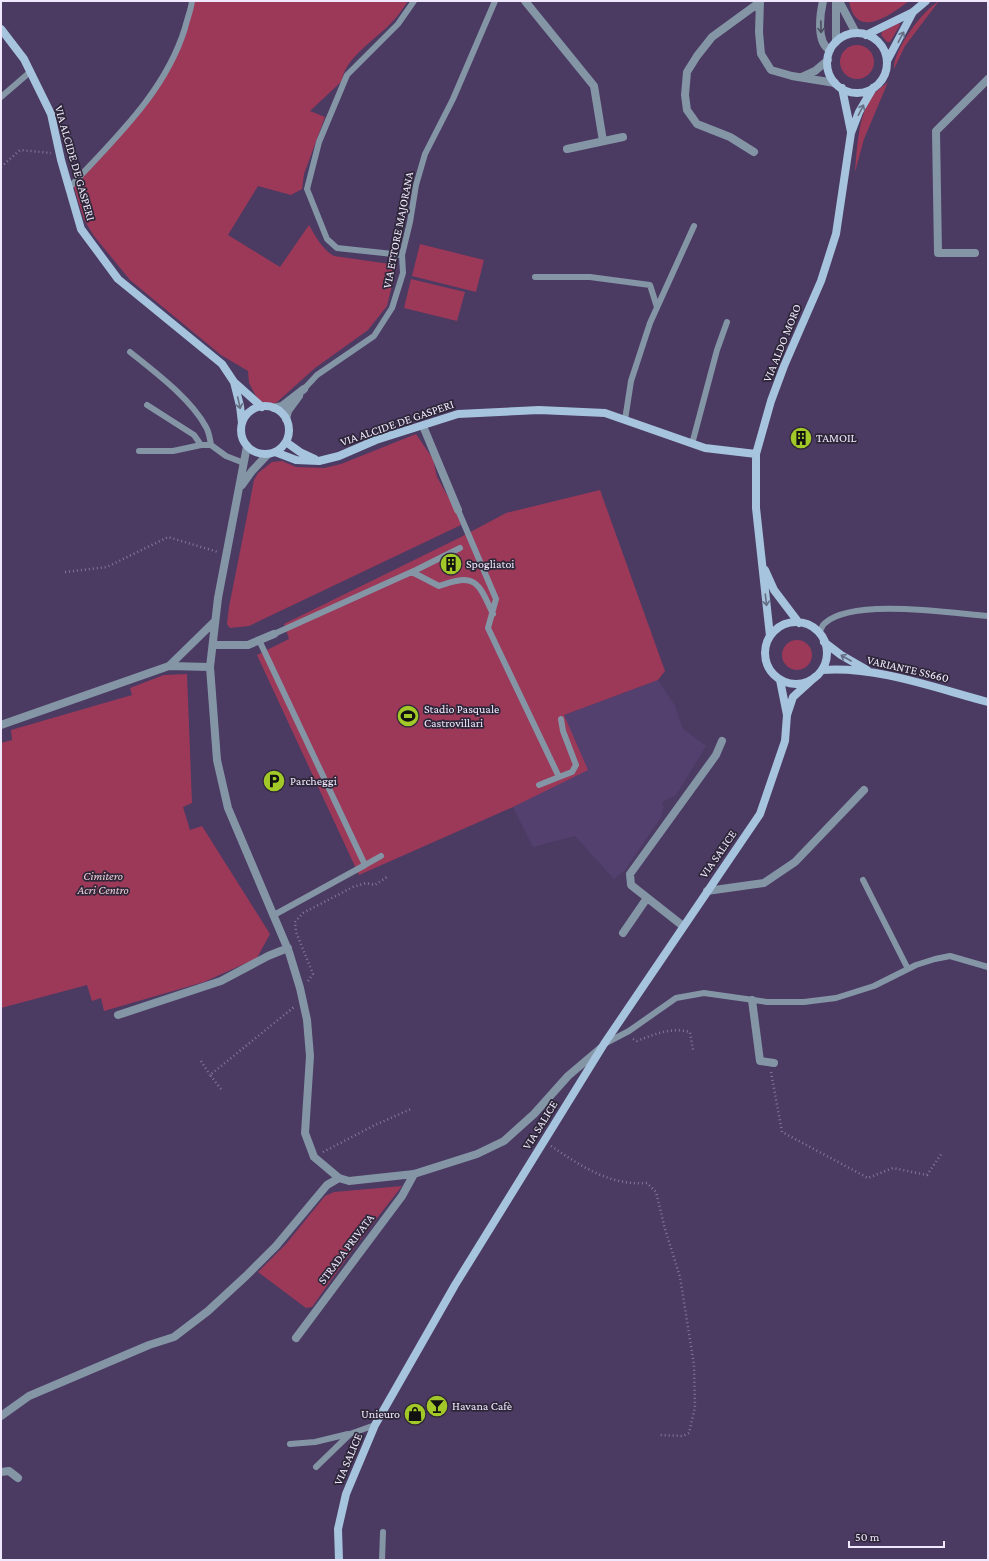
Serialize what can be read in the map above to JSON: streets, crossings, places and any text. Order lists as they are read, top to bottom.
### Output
{
  "streets": {
    "main road": [
      "VIA ALCIDE DE GASPERI",
      "VIA ALDO MORO",
      "VARIANTE SS660",
      "VIA SALICE"
    ],
    "street": ["STRADA PRIVATA"],
    "lane": ["VIA ETTORE MAJORANA"]
  },
  "crossings": [
    ["VIA ALCIDE DE GASPERI", "VIA ALDO MORO"],
    ["VIA ALDO MORO", "VARIANTE SS660"]
  ],
  "parks": ["Cimitero Acri Centro"],
  "places": {
    "building": ["TAMOIL", "Spogliatoi"],
    "sports": ["Stadio Pasquale Castrovillari"],
    "parking": ["Parcheggi"],
    "bar": ["Havana Cafè"],
    "shop": ["Unieuro"]
  },
  "scale_bar": "50 m"
}
